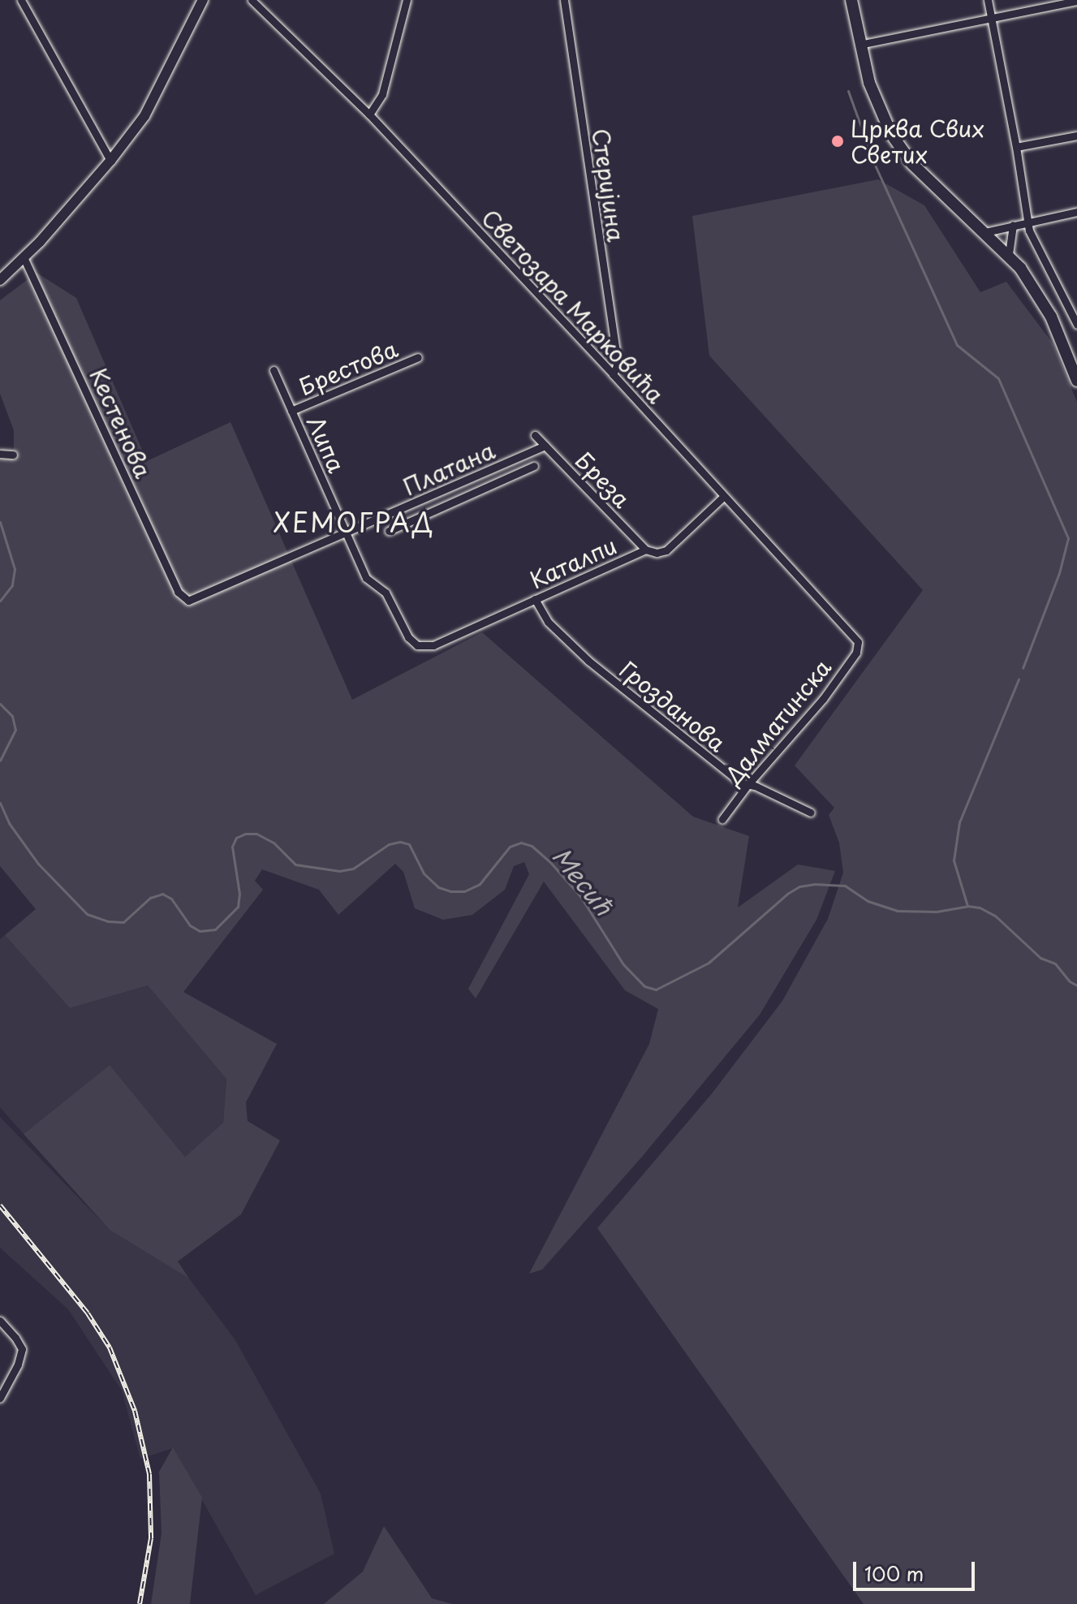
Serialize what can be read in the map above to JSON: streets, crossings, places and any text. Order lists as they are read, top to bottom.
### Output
{
  "streets": {
    "street": [
      "Стеријина",
      "Светозара Марковића",
      "Брестова",
      "Кестенова",
      "Липа",
      "Платана",
      "Бреза",
      "Каталпи",
      "Грозданова",
      "Далматинска"
    ]
  },
  "crossings": [
    ["Стеријина", "Светозара Марковића"],
    ["Светозара Марковића", "Каталпи"],
    ["Светозара Марковића", "Далматинска"],
    ["Брестова", "Липа"],
    ["Кестенова", "Платана"],
    ["Липа", "Платана"],
    ["Липа", "Каталпи"],
    ["Платана", "Бреза"],
    ["Бреза", "Каталпи"],
    ["Каталпи", "Грозданова"],
    ["Грозданова", "Далматинска"]
  ],
  "districts": ["ХЕМОГРАД"],
  "water": ["Месић"],
  "places": ["Црква Свих Светих"],
  "scale_bar": "100 m"
}
